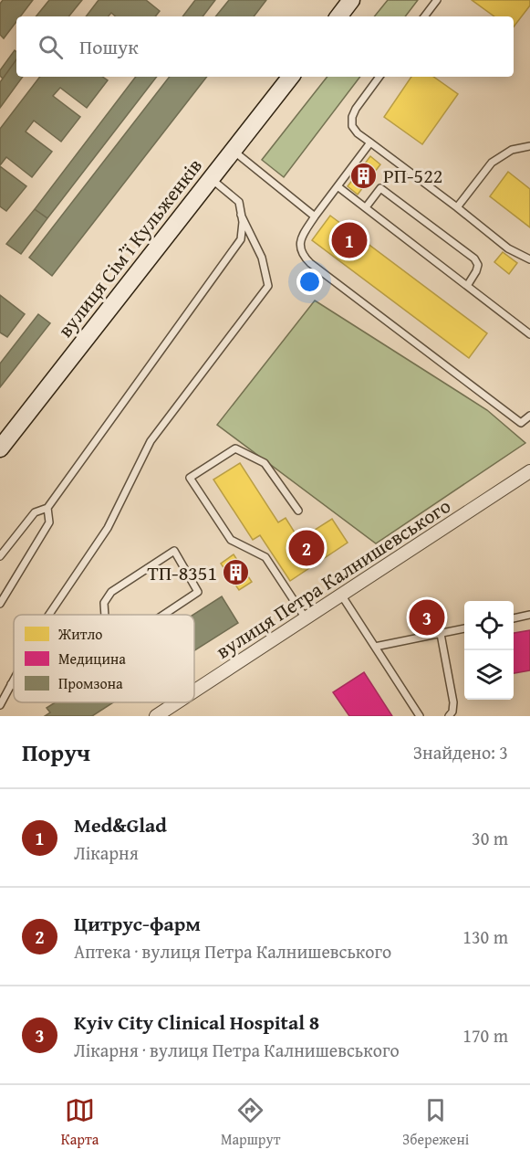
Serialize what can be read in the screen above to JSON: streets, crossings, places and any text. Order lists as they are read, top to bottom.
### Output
{
  "streets": {
    "main road": ["вулиця Сімʼї Кульженків"],
    "street": ["вулиця Петра Калнишевського"]
  },
  "places": {
    "building": ["РП-522", "ТП-8351"]
  },
  "legend": ["Житло", "Медицина", "Промзона"],
  "page": {
    "search": "Пошук",
    "pins": ["1", "2", "3"],
    "heading": ["Поруч", "Знайдено: 3"],
    "list": [
      {
        "mark": "1",
        "name": "Med&Glad",
        "note": "Лікарня",
        "value": "30 m"
      },
      {
        "mark": "2",
        "name": "Цитрус-фарм",
        "note": "Аптека · вулиця Петра Калнишевського",
        "value": "130 m"
      },
      {
        "mark": "3",
        "name": "Kyiv City Clinical Hospital 8",
        "note": "Лікарня · вулиця Петра Калнишевського",
        "value": "170 m"
      }
    ],
    "nav": ["Карта", "Маршрут", "Збережені"]
  }
}
